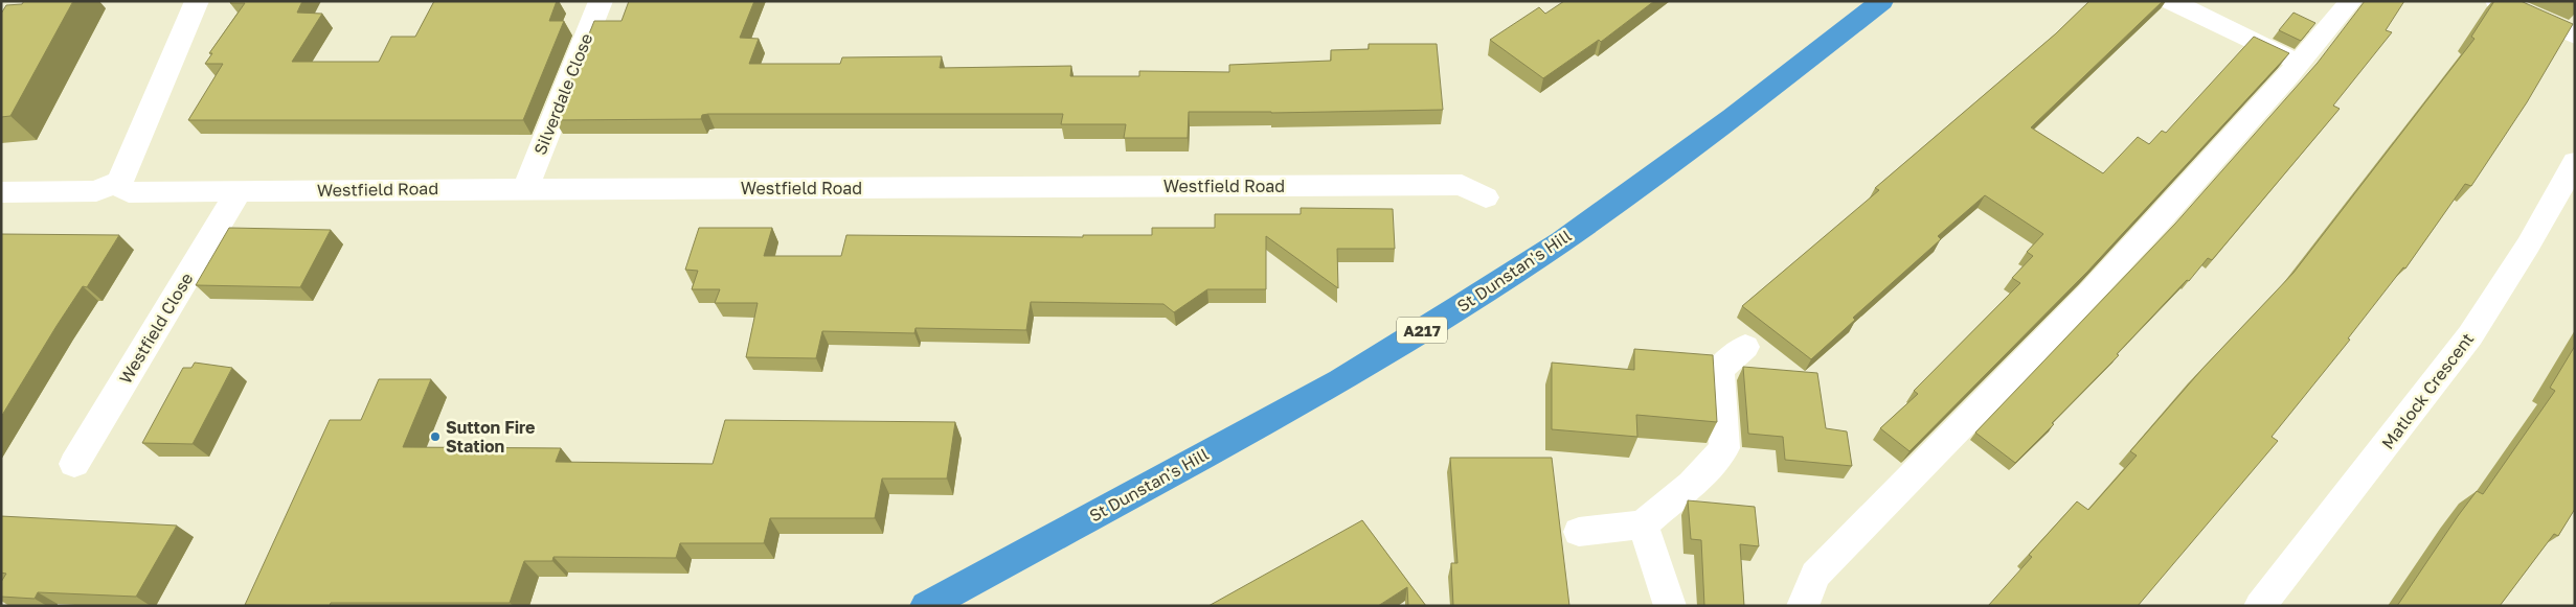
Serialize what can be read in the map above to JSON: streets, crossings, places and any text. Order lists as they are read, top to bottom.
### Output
{
  "streets": {
    "highway": ["St Dunstan's Hill", "A217"],
    "street": [
      "Silverdale Close",
      "Westfield Road",
      "Westfield Close",
      "Matlock Crescent"
    ]
  },
  "crossings": [
    ["Silverdale Close", "Westfield Road"],
    ["Westfield Road", "Westfield Close"]
  ],
  "places": ["Sutton Fire Station"]
}
